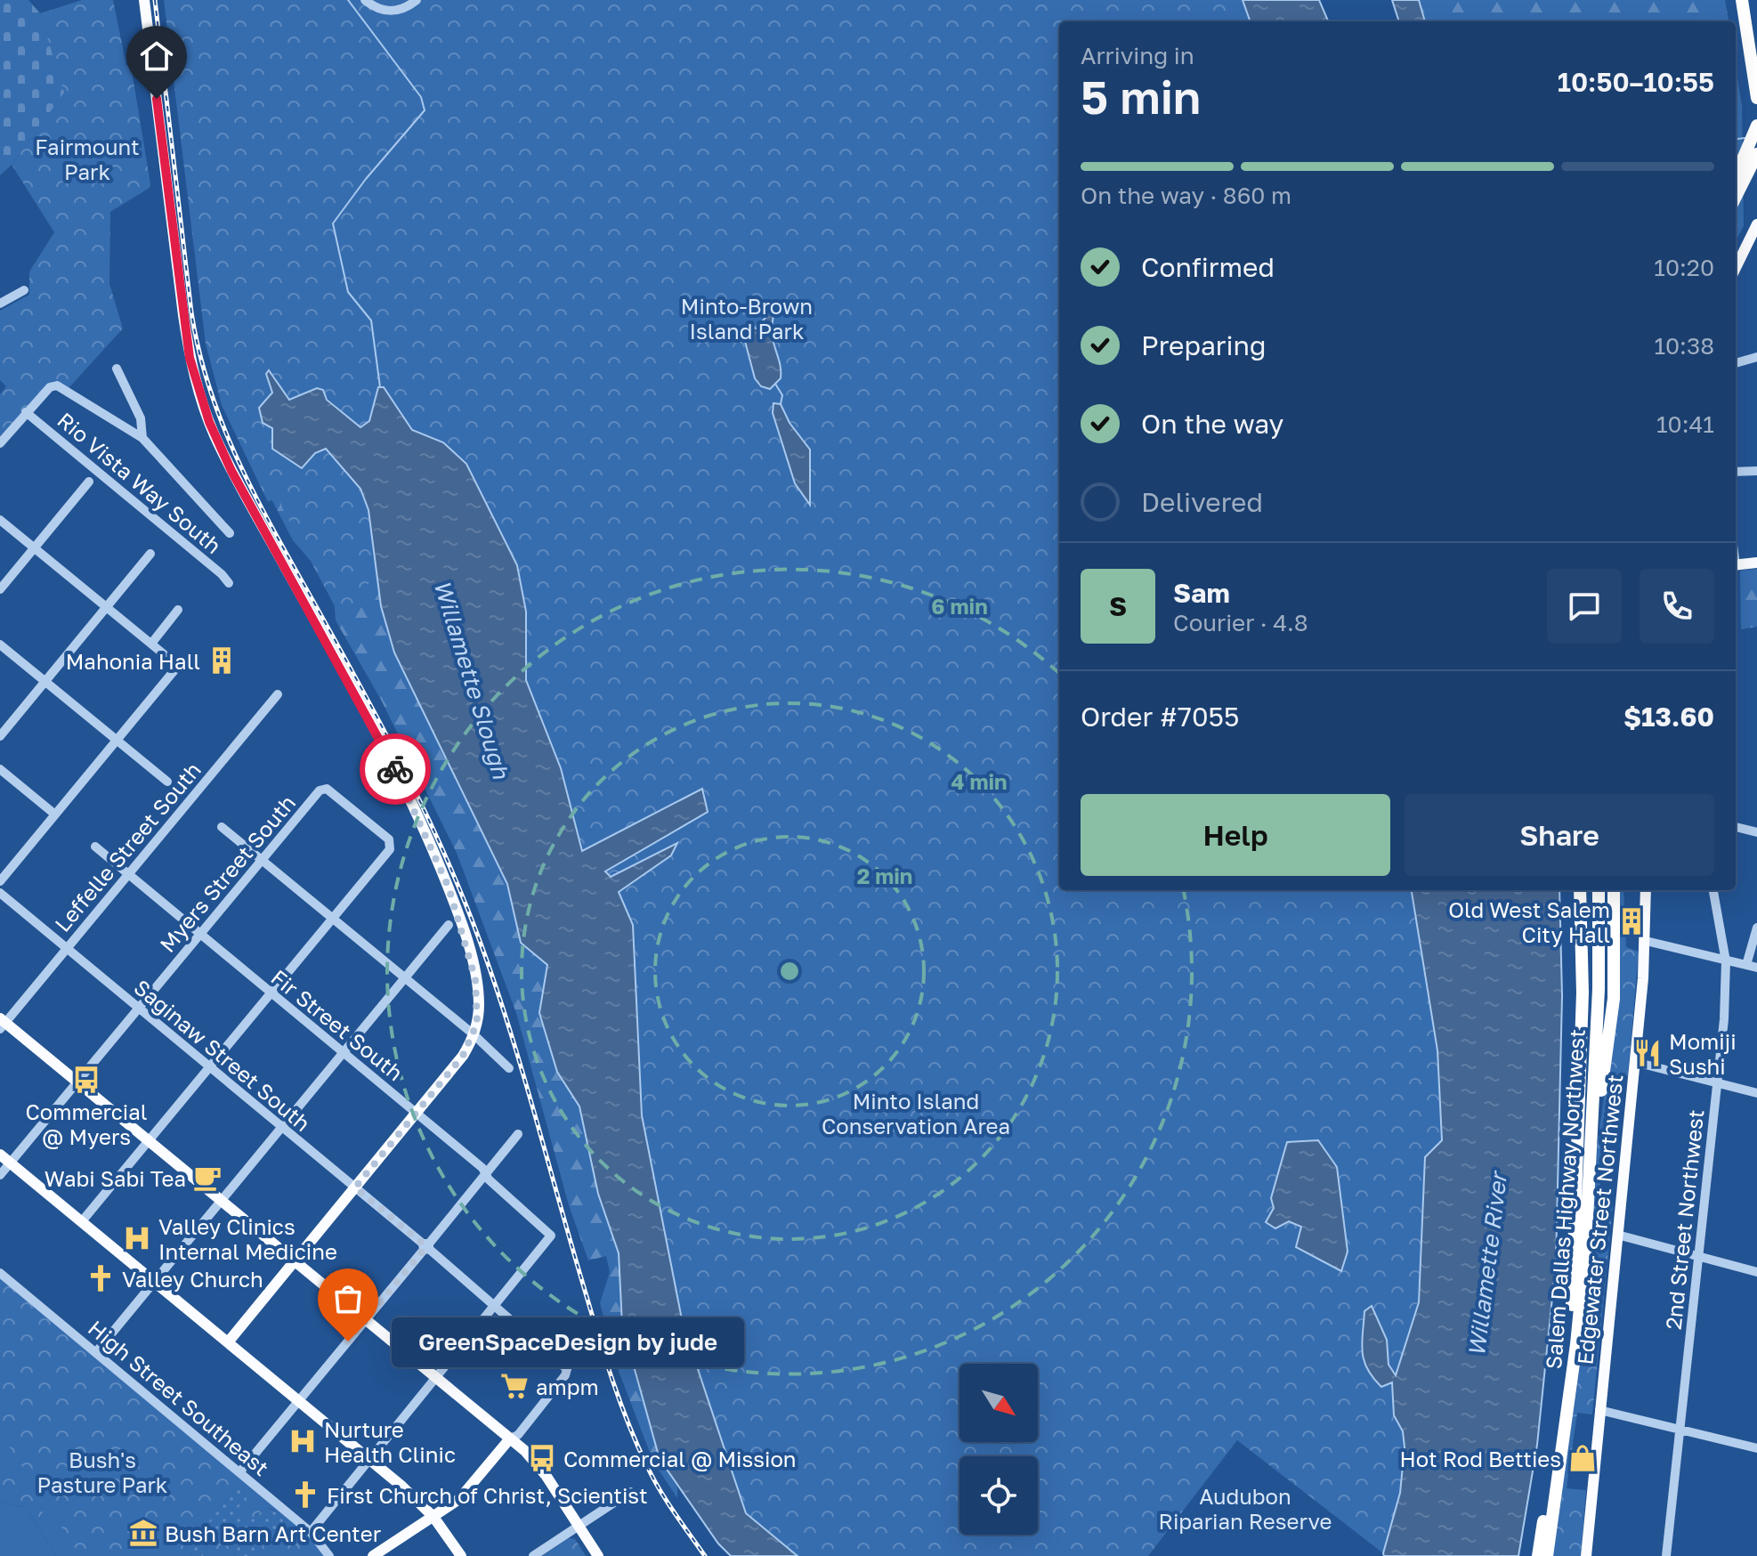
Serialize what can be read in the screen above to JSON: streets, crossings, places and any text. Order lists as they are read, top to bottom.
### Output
{
  "streets": {
    "highway": ["Salem Dallas Highway Northwest"],
    "main road": ["Edgewater Street Northwest"],
    "street": [
      "Rio Vista Way South",
      "Leffelle Street South",
      "Myers Street South",
      "Fir Street South",
      "Saginaw Street South",
      "2nd Street Northwest",
      "High Street Southeast"
    ]
  },
  "crossings": [
    ["Leffelle Street South", "Fir Street South"],
    ["Leffelle Street South", "Saginaw Street South"],
    ["Myers Street South", "Fir Street South"],
    ["Myers Street South", "Saginaw Street South"],
    ["Fir Street South", "Saginaw Street South"]
  ],
  "water": ["Willamette Slough", "Willamette River"],
  "parks": [
    "Fairmount Park",
    "Minto-Brown Island Park",
    "Minto Island Conservation Area",
    "Bush's Pasture Park",
    "Audubon Riparian Reserve"
  ],
  "places": {
    "building": ["Mahonia Hall", "Old West Salem City Hall"],
    "restaurant": ["Momiji Sushi"],
    "bus stop": ["Commercial @ Myers", "Commercial @ Mission"],
    "cafe": ["Wabi Sabi Tea"],
    "hospital": ["Valley Clinics Internal Medicine", "Nurture Health Clinic"],
    "church": ["Valley Church", "First Church of Christ, Scientist"],
    "other": ["GreenSpaceDesign by jude"],
    "supermarket": ["ampm"],
    "shop": ["Hot Rod Betties"],
    "museum": ["Bush Barn Art Center"]
  },
  "north": "bottom right",
  "page": {
    "heading": ["5 min", "Arriving in", "10:50–10:55"],
    "panel": [
      "Sam",
      "Courier · 4.8",
      "Order #7055",
      "$13.60"
    ],
    "bar": "On the way · 860 m",
    "list": [
      ["Confirmed", "10:20"],
      ["Preparing", "10:38"],
      ["On the way", "10:41"],
      "Delivered"
    ],
    "round": "S",
    "buttons": ["Help", "Share"],
    "bubble": "GreenSpaceDesign by jude"
  },
  "rings": ["6 min", "4 min", "2 min"]
}
